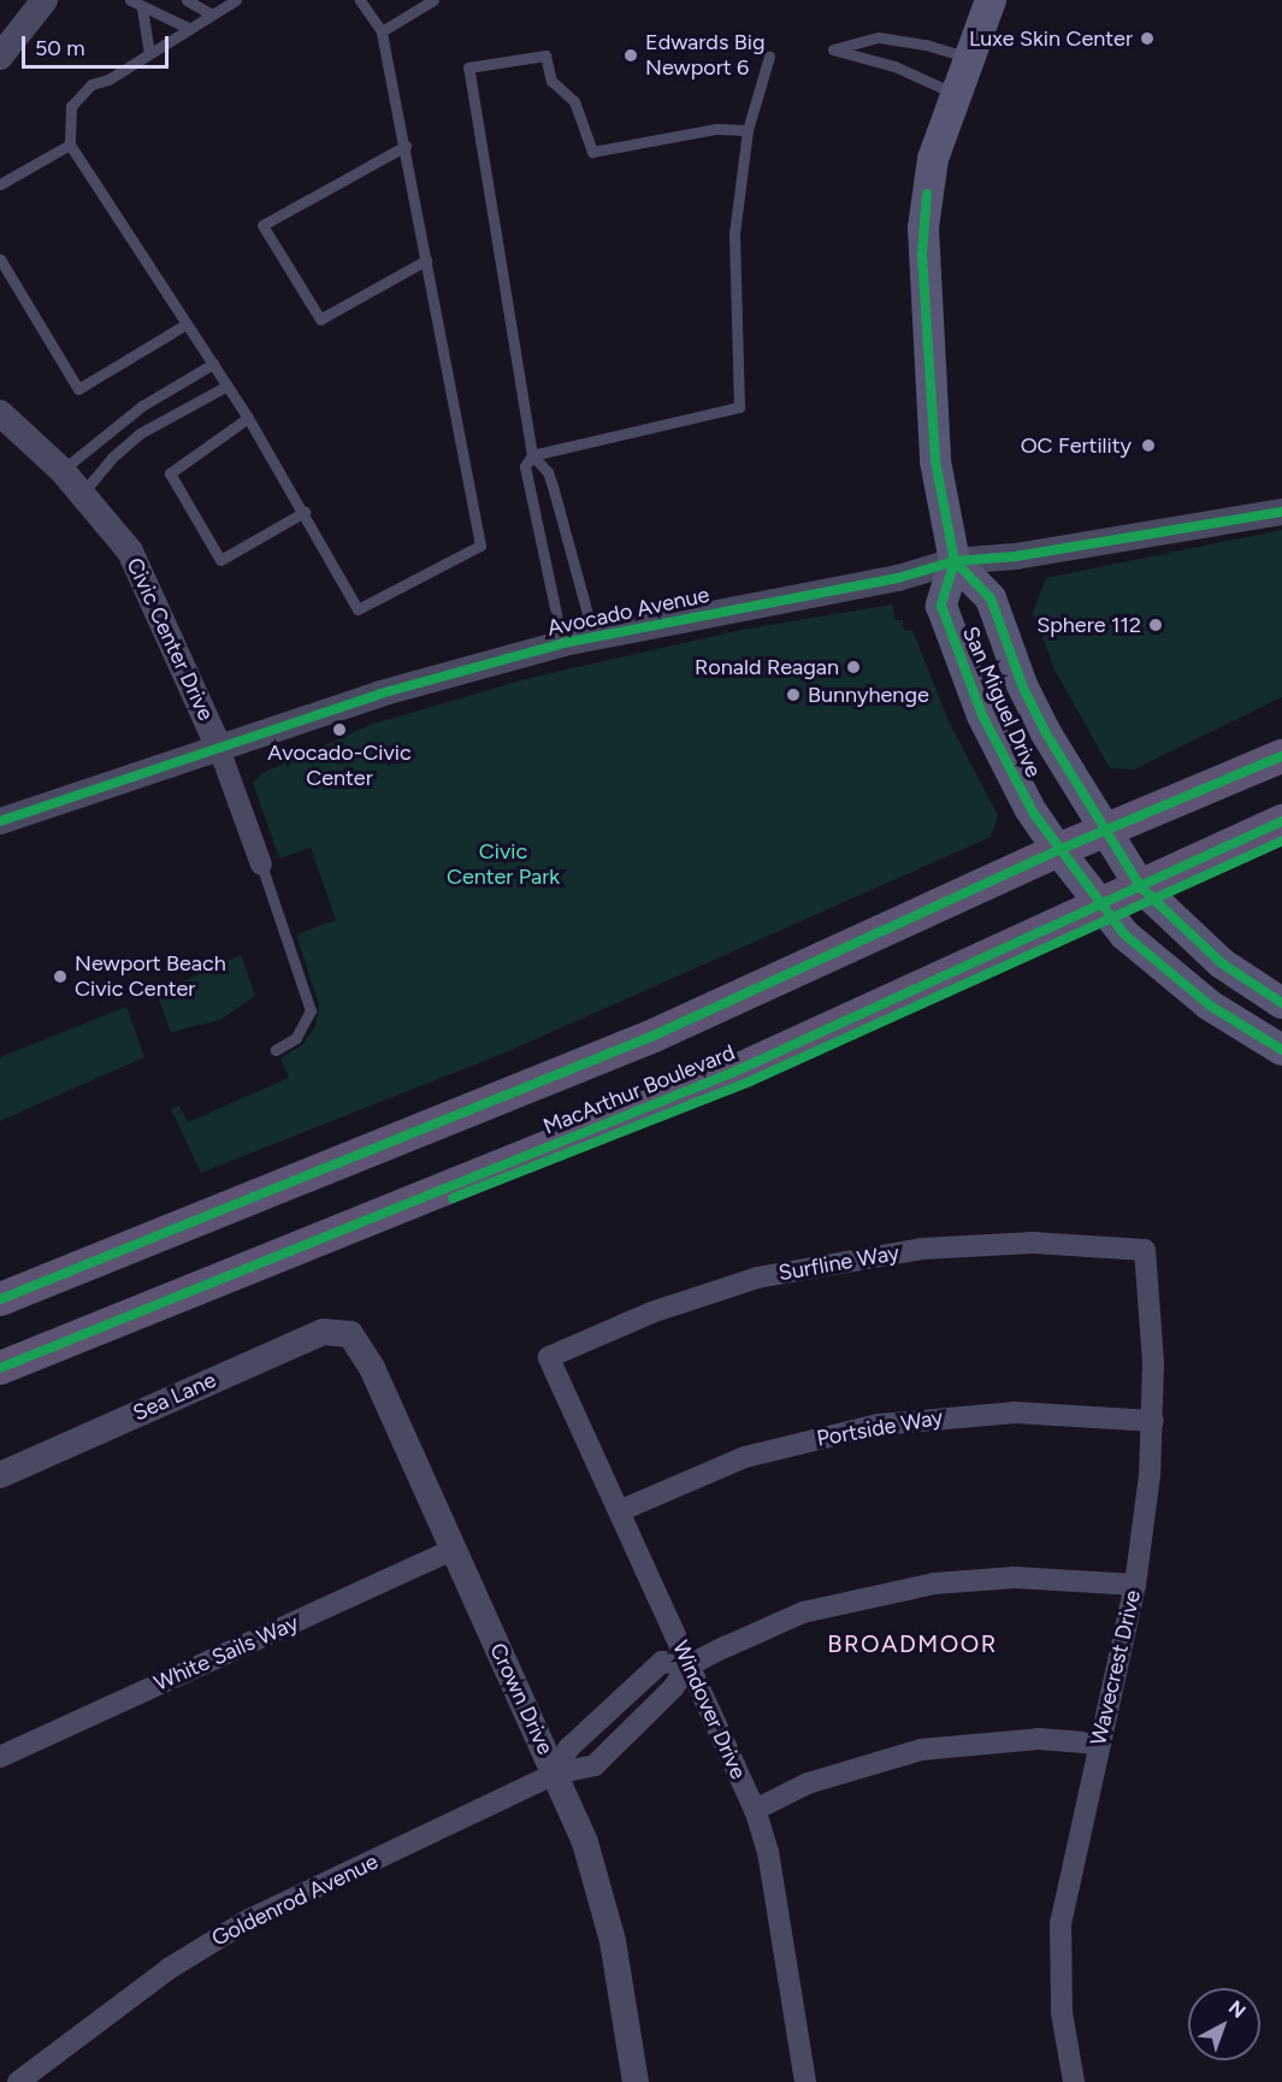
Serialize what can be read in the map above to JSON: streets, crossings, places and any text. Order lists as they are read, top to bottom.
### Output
{
  "streets": {
    "main road": ["San Miguel Drive", "MacArthur Boulevard"],
    "street": [
      "Avocado Avenue",
      "Civic Center Drive",
      "Surfline Way",
      "Sea Lane",
      "Portside Way",
      "White Sails Way",
      "Wavecrest Drive",
      "Crown Drive",
      "Windover Drive",
      "Goldenrod Avenue"
    ]
  },
  "crossings": [
    ["Avocado Avenue", "Civic Center Drive"],
    ["Avocado Avenue", "San Miguel Drive"],
    ["San Miguel Drive", "MacArthur Boulevard"],
    ["Surfline Way", "Wavecrest Drive"],
    ["Surfline Way", "Windover Drive"],
    ["Sea Lane", "Crown Drive"],
    ["Portside Way", "Wavecrest Drive"],
    ["Portside Way", "Windover Drive"],
    ["White Sails Way", "Crown Drive"],
    ["Wavecrest Drive", "Goldenrod Avenue"],
    ["Crown Drive", "Goldenrod Avenue"],
    ["Windover Drive", "Goldenrod Avenue"]
  ],
  "districts": ["BROADMOOR"],
  "parks": ["Civic Center Park"],
  "places": [
    "Luxe Skin Center",
    "Edwards Big Newport 6",
    "OC Fertility",
    "Sphere 112",
    "Ronald Reagan",
    "Bunnyhenge",
    "Avocado-Civic Center",
    "Newport Beach Civic Center"
  ],
  "scale_bar": "50 m",
  "north": "top right"
}
